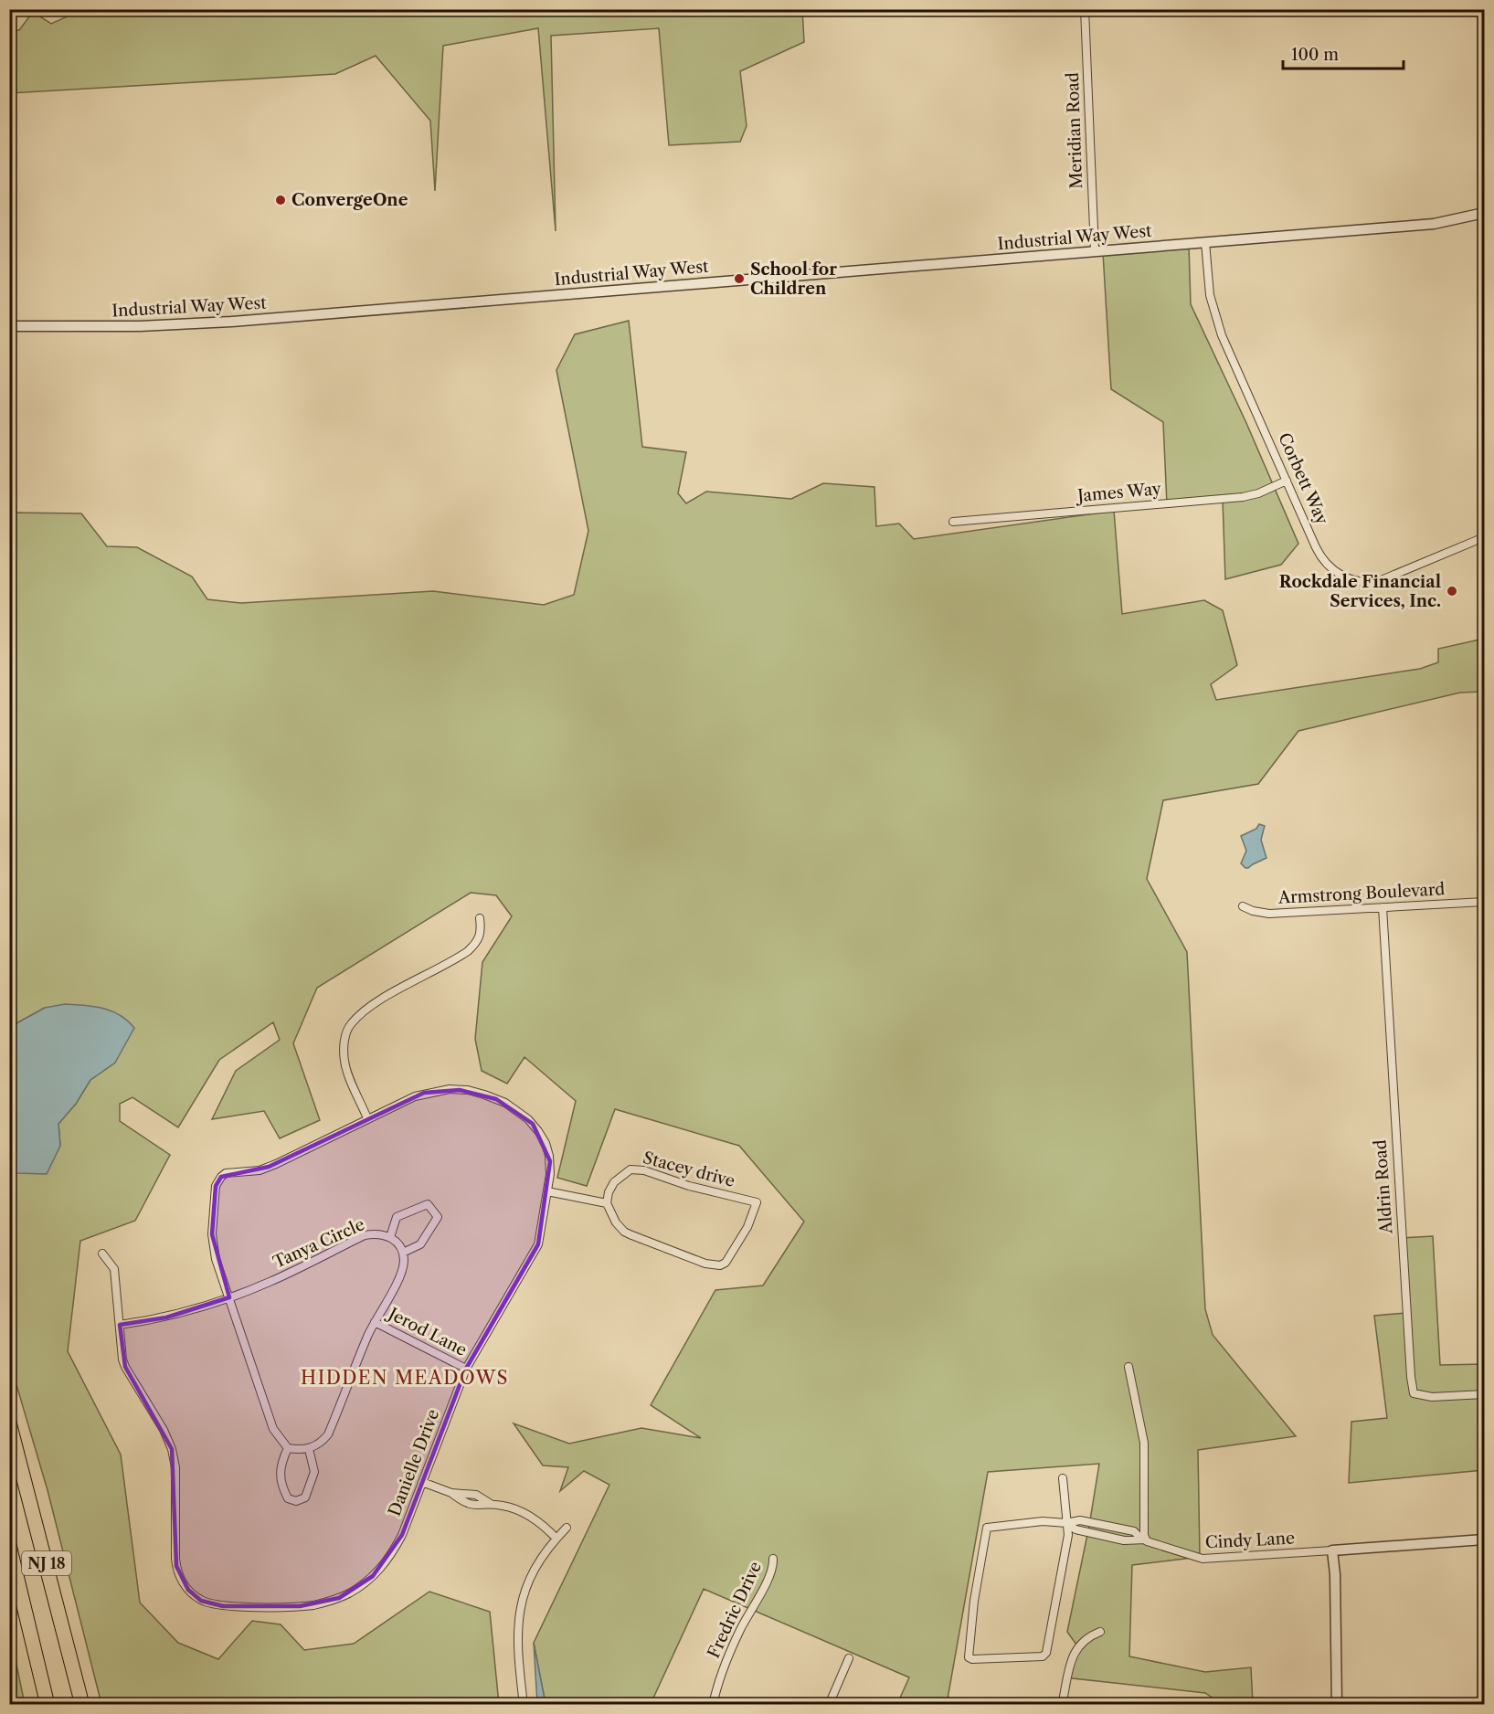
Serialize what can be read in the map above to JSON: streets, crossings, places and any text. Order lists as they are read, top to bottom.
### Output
{
  "streets": {
    "highway": ["NJ 18"],
    "street": [
      "Meridian Road",
      "Industrial Way West",
      "Corbett Way",
      "James Way",
      "Armstrong Boulevard",
      "Stacey drive",
      "Aldrin Road",
      "Tanya Circle",
      "Jerod Lane",
      "Danielle Drive",
      "Cindy Lane",
      "Fredric Drive"
    ]
  },
  "crossings": [
    ["Meridian Road", "Industrial Way West"],
    ["Industrial Way West", "Corbett Way"],
    ["Corbett Way", "James Way"],
    ["Armstrong Boulevard", "Aldrin Road"],
    ["Tanya Circle", "Danielle Drive"],
    ["Jerod Lane", "Danielle Drive"]
  ],
  "districts": ["HIDDEN MEADOWS"],
  "places": ["ConvergeOne", "School for Children", "Rockdale Financial Services, Inc."],
  "scale_bar": "100 m"
}
